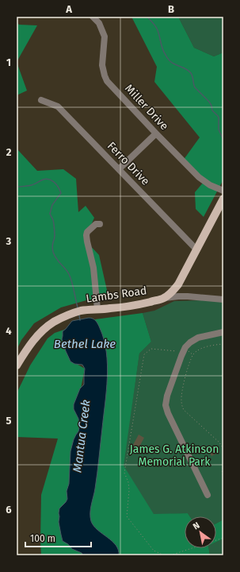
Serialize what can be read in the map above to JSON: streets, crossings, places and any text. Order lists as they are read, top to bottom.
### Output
{
  "streets": {
    "main road": ["Lambs Road"],
    "street": ["Miller Drive", "Ferro Drive"]
  },
  "crossings": [
    ["Ferro Drive", "Lambs Road"]
  ],
  "water": ["Bethel Lake", "Mantua Creek"],
  "parks": ["James G. Atkinson Memorial Park"],
  "scale_bar": "100 m",
  "north": "top left",
  "grid": {
    "columns": ["A", "B"],
    "rows": [
      "1",
      "2",
      "3",
      "4",
      "5",
      "6"
    ]
  }
}
